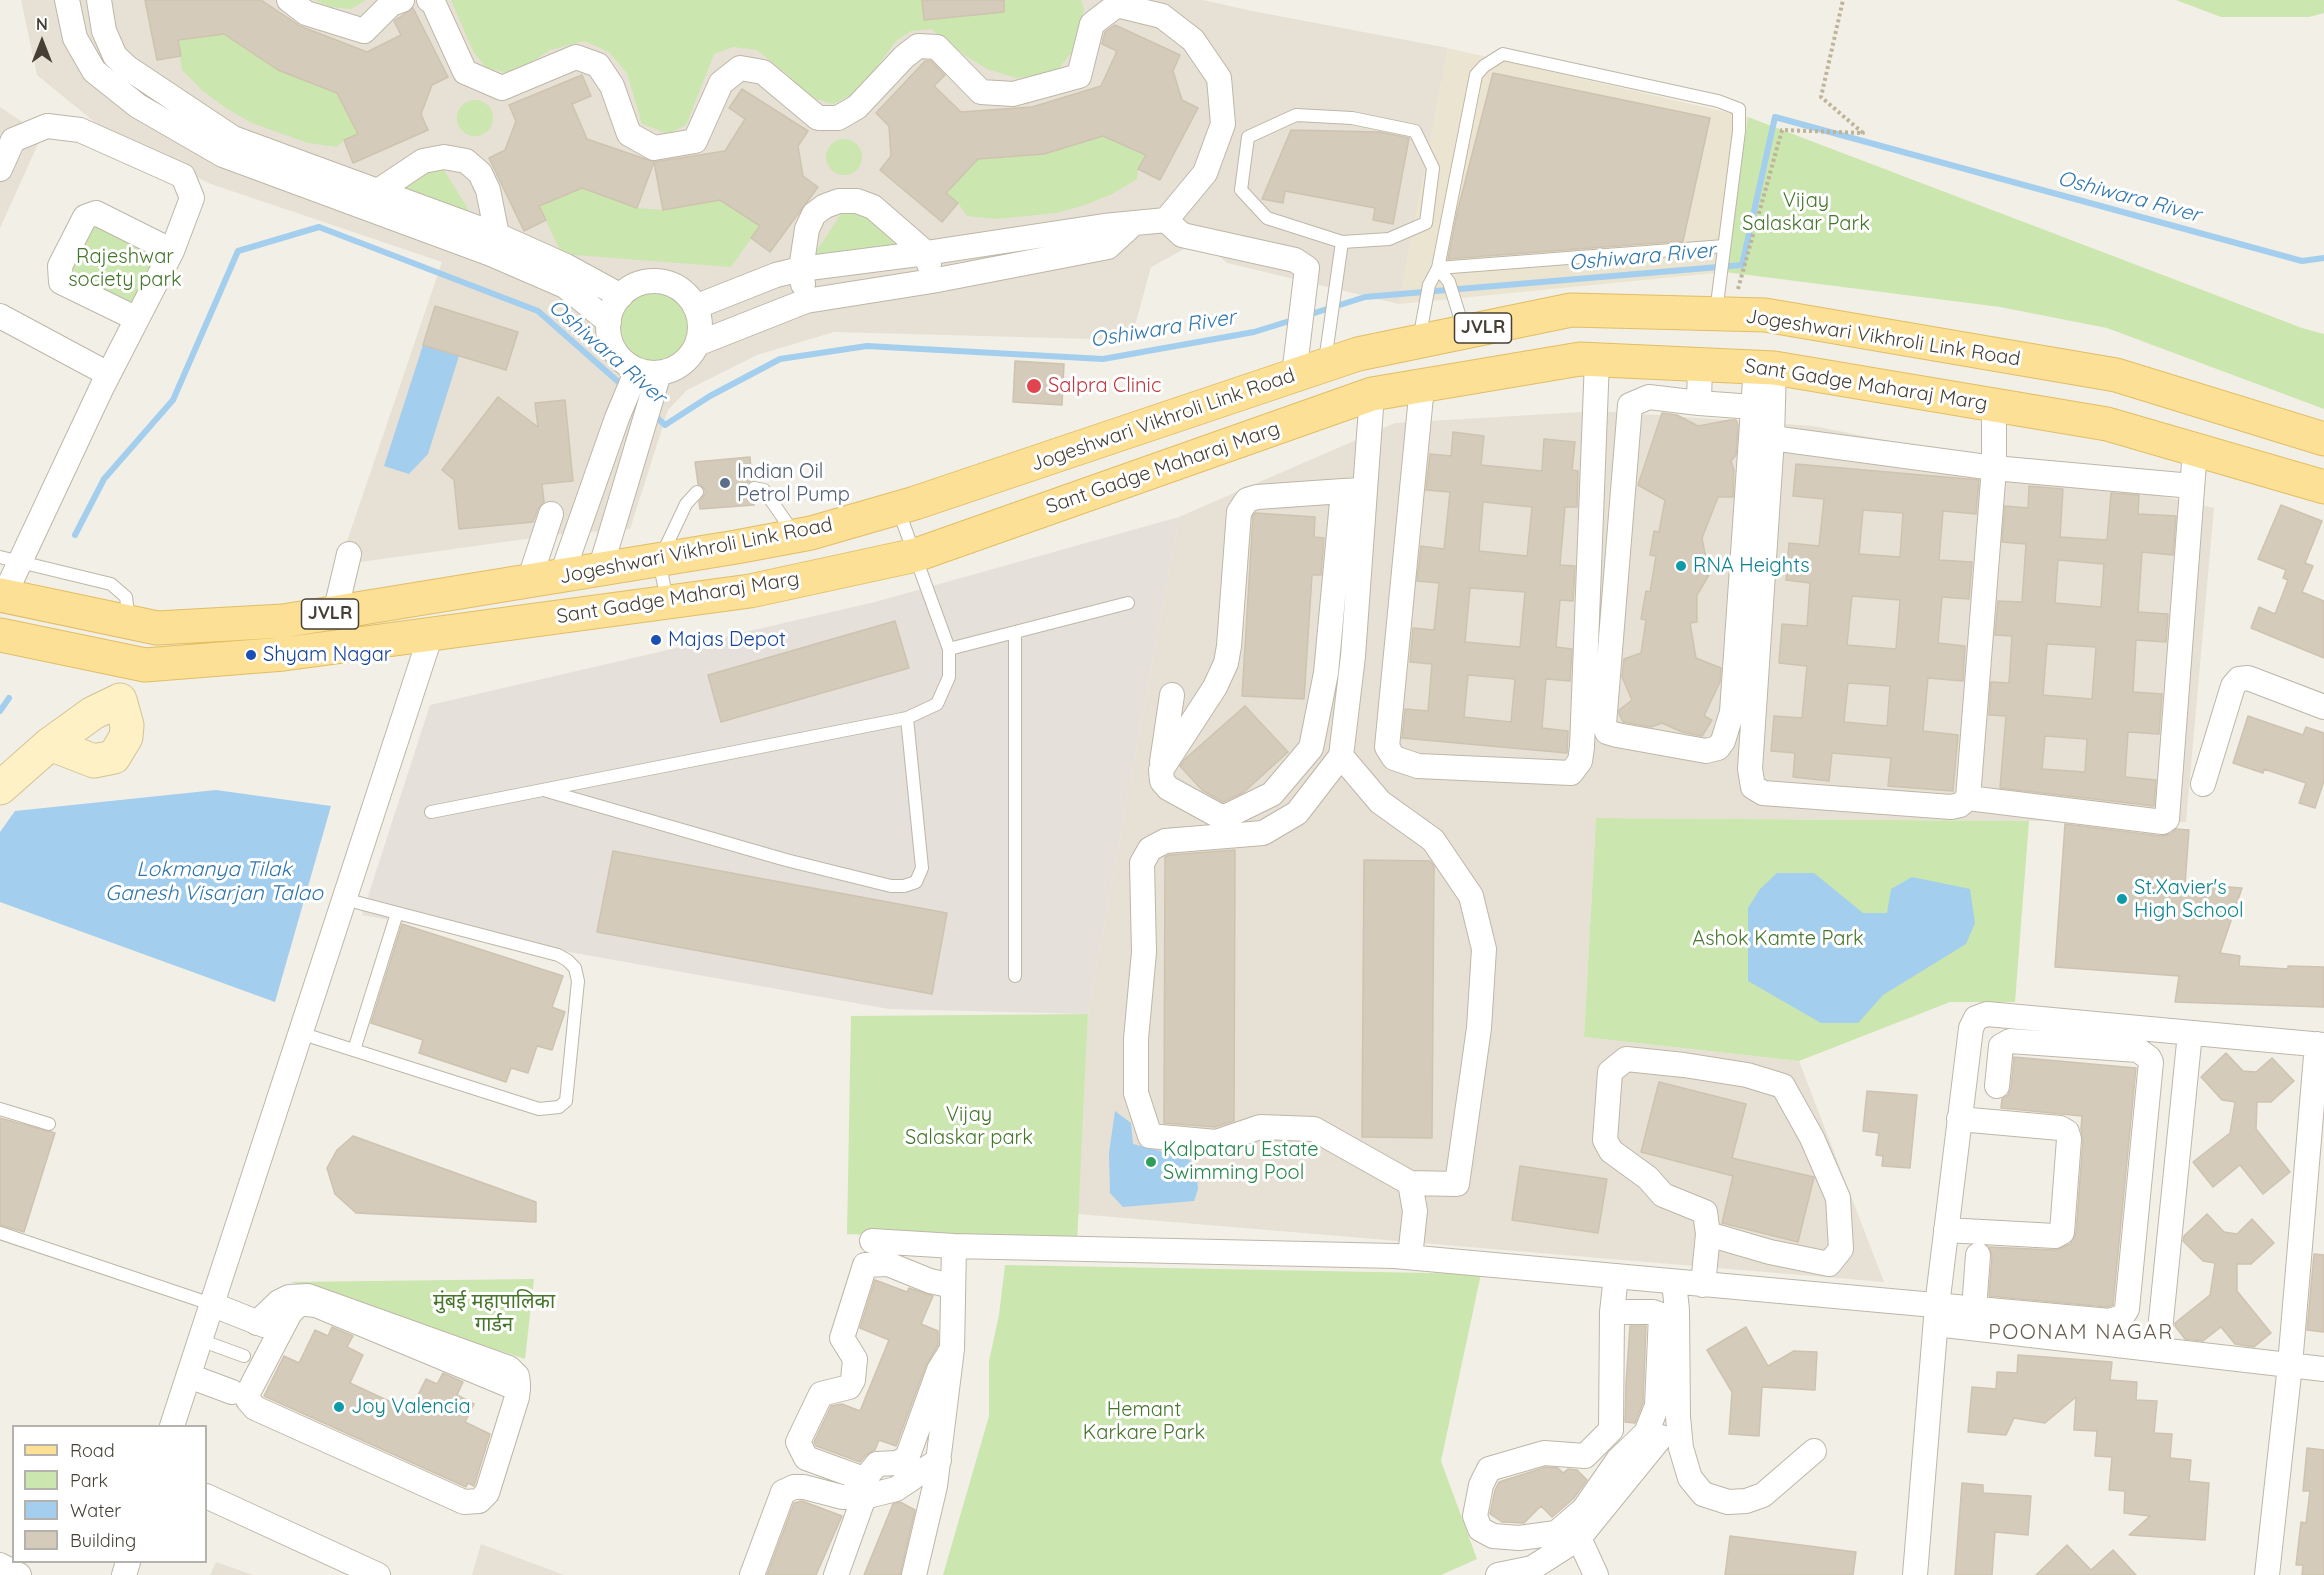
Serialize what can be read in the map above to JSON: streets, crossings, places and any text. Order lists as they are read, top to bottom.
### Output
{
  "streets": {
    "main road": ["JVLR", "Jogeshwari Vikhroli Link Road", "Sant Gadge Maharaj Marg"]
  },
  "districts": ["POONAM NAGAR"],
  "water": ["Oshiwara River", "Lokmanya Tilak Ganesh Visarjan Talao"],
  "parks": [
    "Vijay Salaskar Park",
    "Rajeshwar society park",
    "Ashok Kamte Park",
    "Vijay Salaskar park",
    "मुंबई महापालिका गार्डन",
    "Hemant Karkare Park"
  ],
  "places": [
    "Salpra Clinic",
    "Indian Oil Petrol Pump",
    "RNA Heights",
    "Majas Depot",
    "Shyam Nagar",
    "St.Xavier's High School",
    "Kalpataru Estate Swimming Pool",
    "Joy Valencia"
  ],
  "legend": [
    "Road",
    "Park",
    "Water",
    "Building"
  ],
  "north": "top"
}
